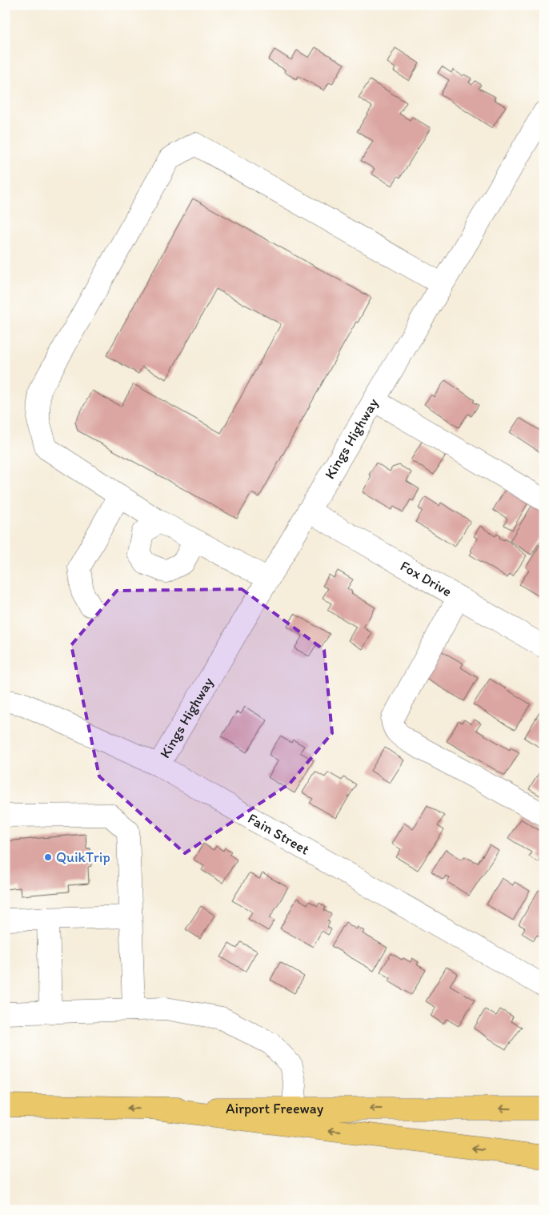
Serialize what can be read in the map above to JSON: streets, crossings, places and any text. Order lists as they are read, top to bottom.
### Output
{
  "streets": {
    "main road": ["Airport Freeway"],
    "street": ["Kings Highway", "Fox Drive", "Fain Street"]
  },
  "crossings": [
    ["Kings Highway", "Fox Drive"],
    ["Kings Highway", "Fain Street"]
  ],
  "places": ["QuikTrip"]
}
